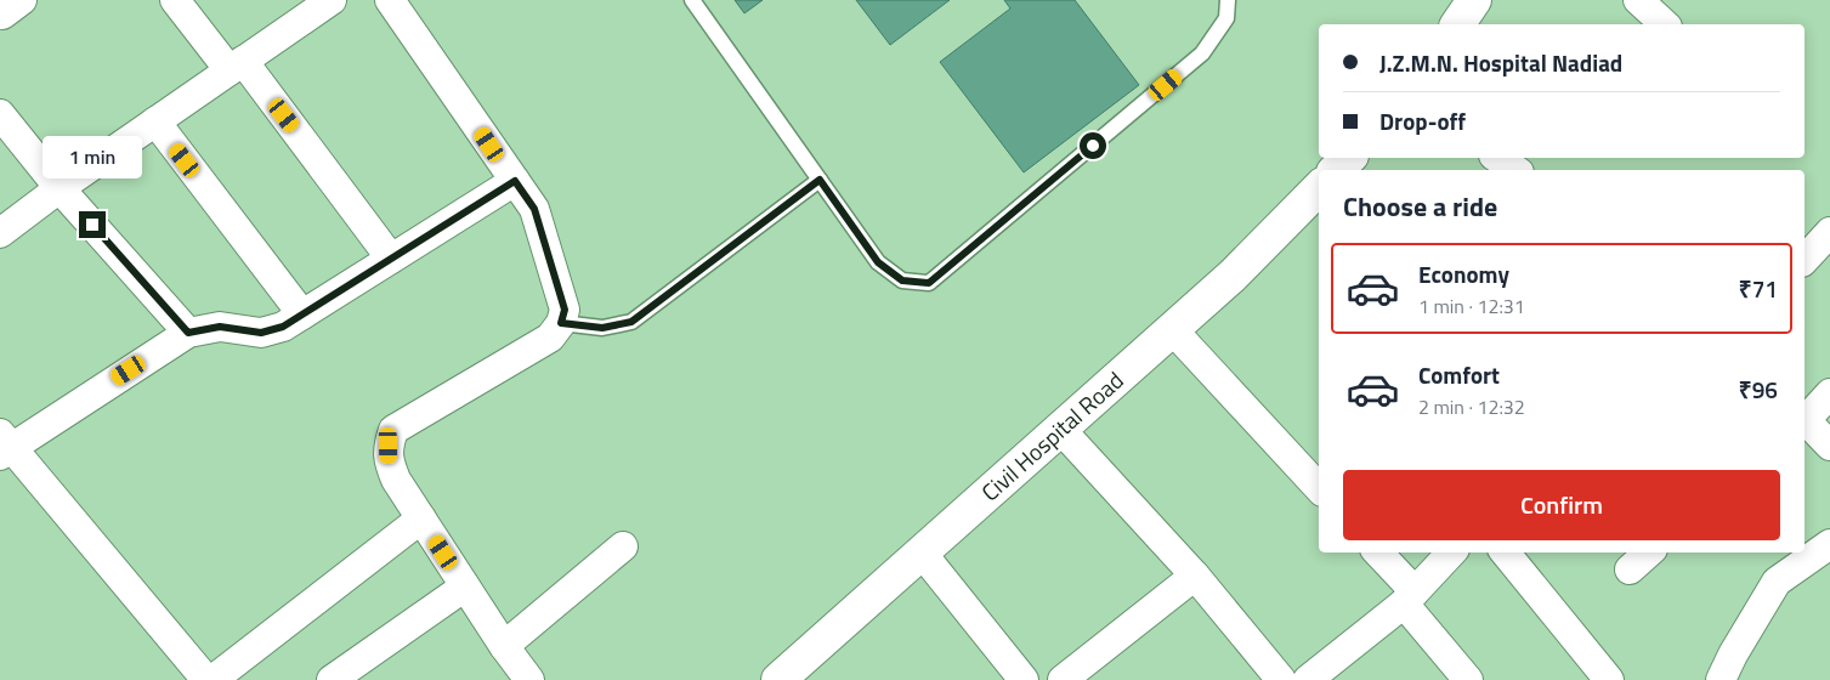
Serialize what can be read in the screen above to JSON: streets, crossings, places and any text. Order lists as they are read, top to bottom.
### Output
{
  "streets": {
    "street": ["Civil Hospital Road"]
  },
  "page": {
    "banner": ["J.Z.M.N. Hospital Nadiad", "Drop-off"],
    "bubble": "1 min",
    "heading": "Choose a ride",
    "list": [
      {
        "name": "Economy",
        "note": "1 min · 12:31",
        "value": "₹71"
      },
      {
        "name": "Comfort",
        "note": "2 min · 12:32",
        "value": "₹96"
      }
    ],
    "buttons": "Confirm"
  }
}
